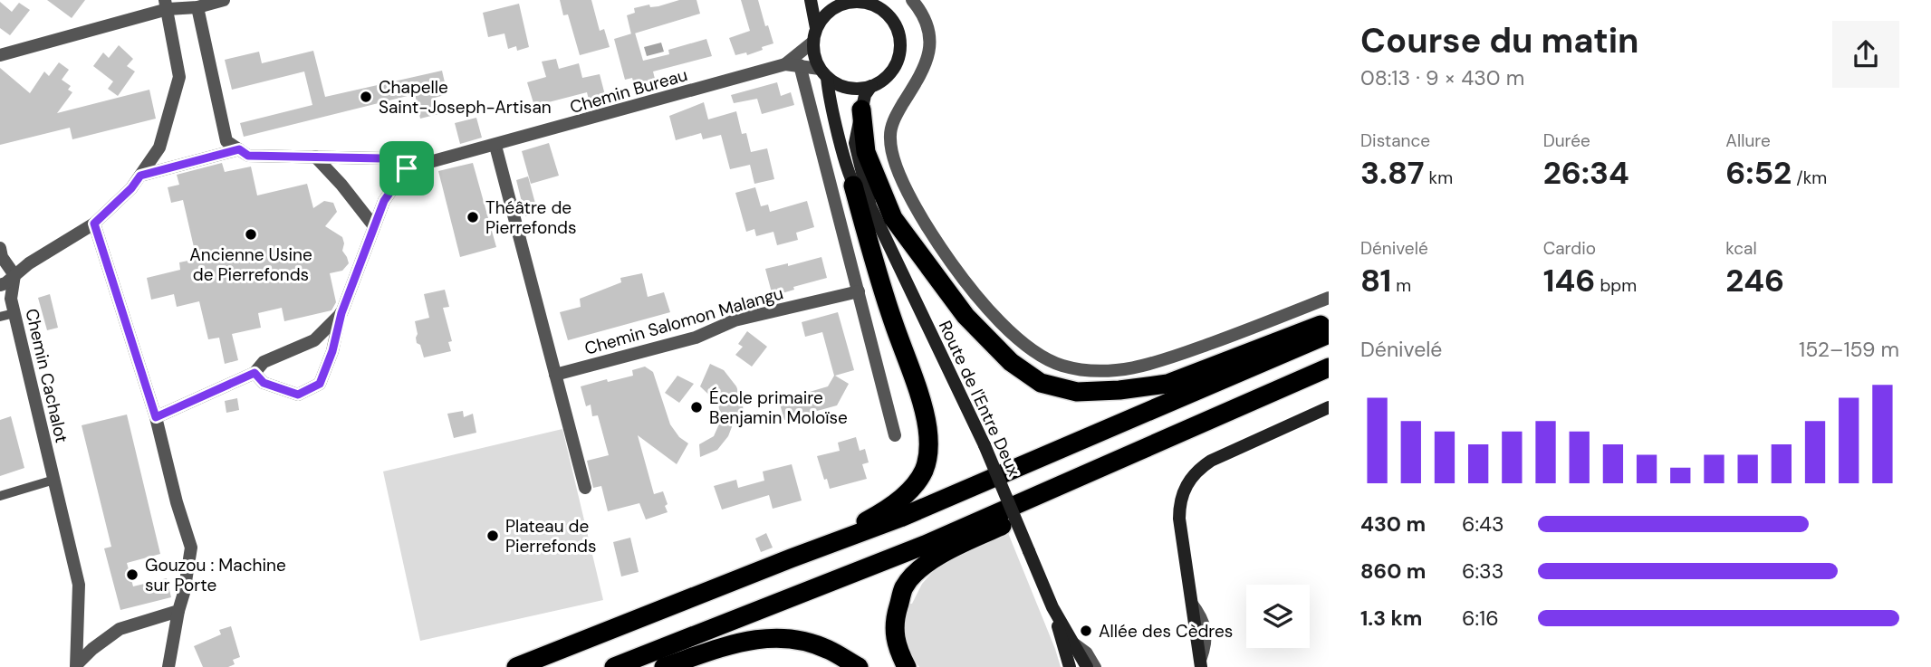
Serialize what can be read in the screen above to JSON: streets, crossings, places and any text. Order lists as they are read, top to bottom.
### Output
{
  "streets": {
    "main road": ["Route de l'Entre Deux"],
    "street": ["Chemin Bureau", "Chemin Salomon Malangu", "Chemin Cachalot"]
  },
  "crossings": [
    ["Chemin Bureau", "Route de l'Entre Deux"]
  ],
  "places": [
    "Chapelle Saint-Joseph-Artisan",
    "Théâtre de Pierrefonds",
    "Ancienne Usine de Pierrefonds",
    "École primaire Benjamin Moloïse",
    "Plateau de Pierrefonds",
    "Gouzou : Machine sur Porte",
    "Allée des Cèdres"
  ],
  "page": {
    "heading": ["Course du matin", "08:13 · 9 × 430 m"],
    "stats": [
      ["Distance", "3.87 km"],
      ["Durée", "26:34"],
      ["Allure", "6:52 /km"],
      ["Dénivelé", "81 m"],
      ["Cardio", "146 bpm"],
      ["kcal", "246"]
    ],
    "chart": ["Dénivelé", "152–159 m"],
    "list": [
      {
        "name": "430 m",
        "note": "6:43"
      },
      {
        "name": "860 m",
        "note": "6:33"
      },
      {
        "name": "1.3 km",
        "note": "6:16"
      }
    ]
  }
}
